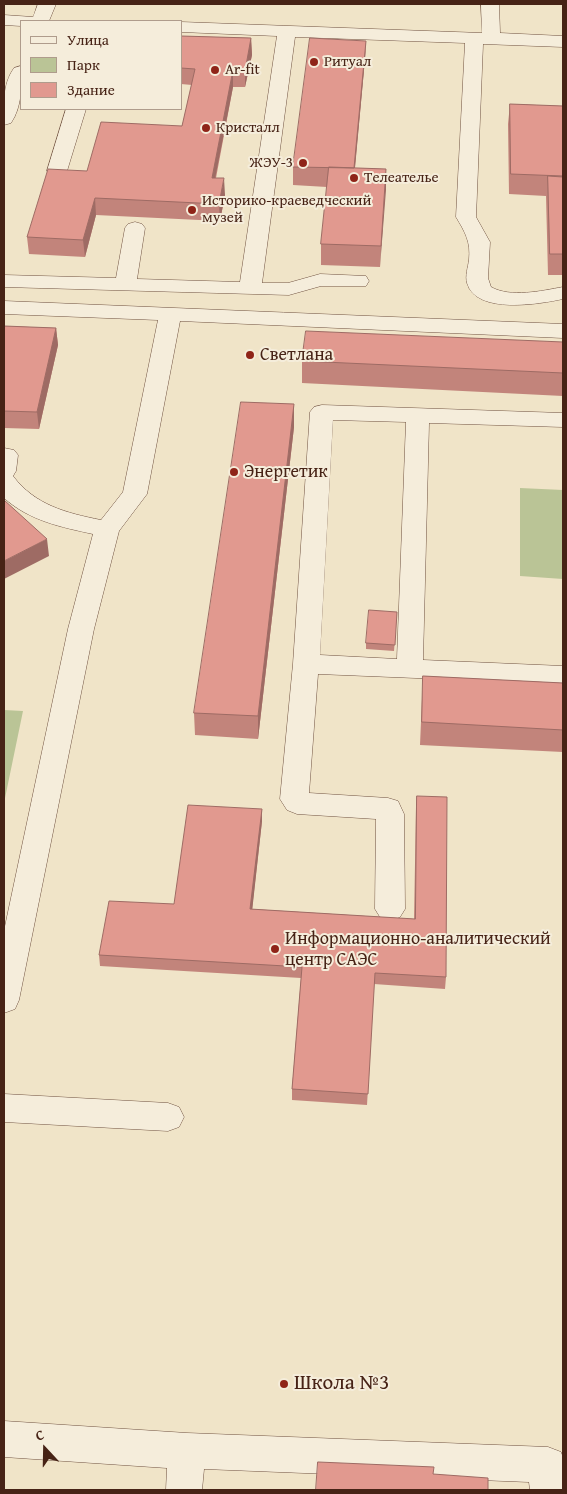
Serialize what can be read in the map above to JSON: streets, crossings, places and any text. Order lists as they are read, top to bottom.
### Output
{
  "places": [
    "Ритуал",
    "Ar-fit",
    "Кристалл",
    "ЖЭУ-3",
    "Телеателье",
    "Историко-краеведческий музей",
    "Светлана",
    "Энергетик",
    "Информационно-аналитический центр САЭС",
    "Школа №3"
  ],
  "legend": ["Улица", "Парк", "Здание"],
  "north": "top"
}
